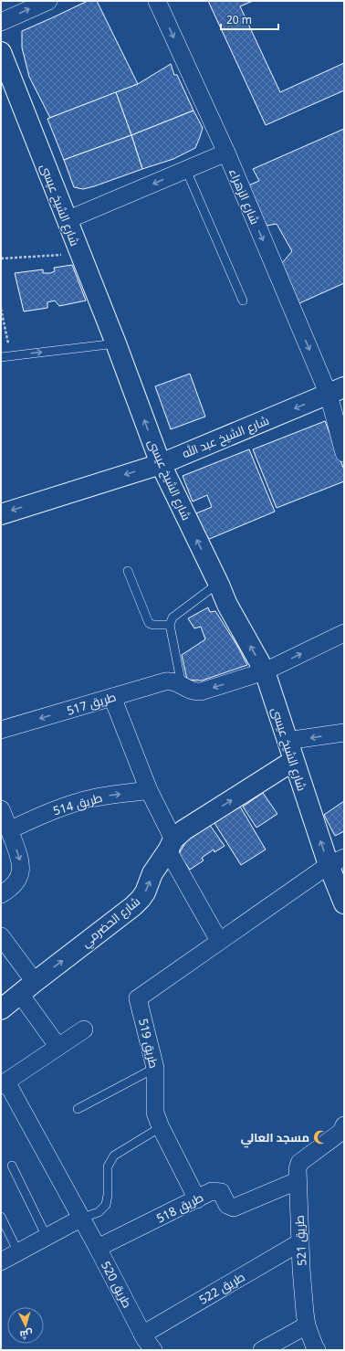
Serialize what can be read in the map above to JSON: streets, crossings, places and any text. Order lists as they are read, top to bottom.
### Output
{
  "streets": {
    "street": [
      "شارع الزهراء",
      "شارع الشيخ عيسى",
      "شارع الشيخ عبد الله",
      "طريق 517",
      "طريق 514",
      "شارع الحضرمي",
      "طريق 519",
      "طريق 518",
      "طريق 521",
      "طريق 520",
      "طريق 522"
    ]
  },
  "crossings": [
    ["شارع الزهراء", "شارع الشيخ عبد الله"],
    ["شارع الشيخ عيسى", "شارع الشيخ عبد الله"],
    ["شارع الشيخ عيسى", "طريق 517"],
    ["شارع الشيخ عيسى", "شارع الحضرمي"],
    ["شارع الشيخ عيسى", "طريق 519"],
    ["طريق 519", "طريق 518"],
    ["طريق 518", "طريق 521"],
    ["طريق 518", "طريق 520"],
    ["طريق 521", "طريق 522"],
    ["طريق 520", "طريق 522"]
  ],
  "one_way": [
    "شارع الزهراء",
    "شارع الشيخ عبد الله",
    "طريق 514",
    "شارع الحضرمي"
  ],
  "places": {
    "mosque": ["مسجد العالي"]
  },
  "scale_bar": "20 m",
  "north": "bottom"
}
